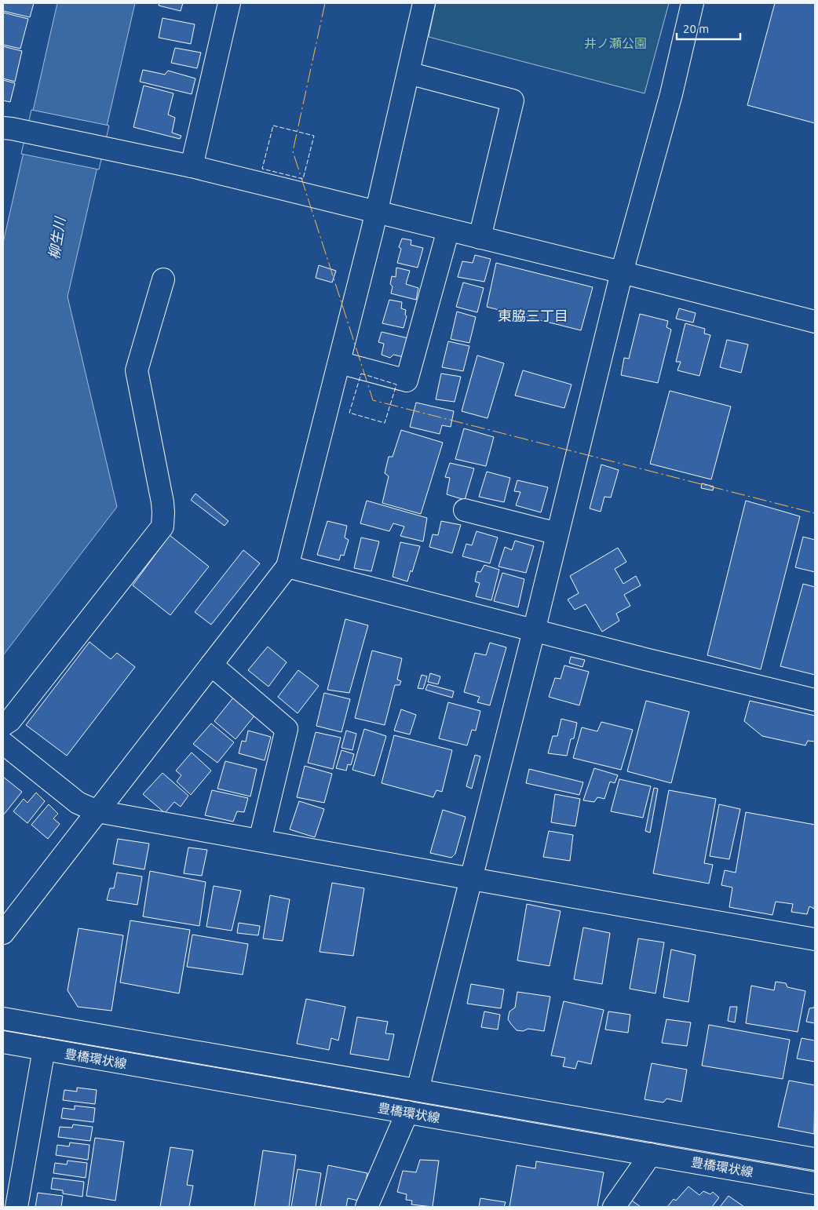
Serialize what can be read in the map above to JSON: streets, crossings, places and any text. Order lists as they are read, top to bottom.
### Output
{
  "streets": {
    "street": ["豊橋環状線"]
  },
  "districts": ["東脇三丁目"],
  "water": ["柳生川"],
  "parks": ["井ノ瀬公園"],
  "scale_bar": "20 m"
}
